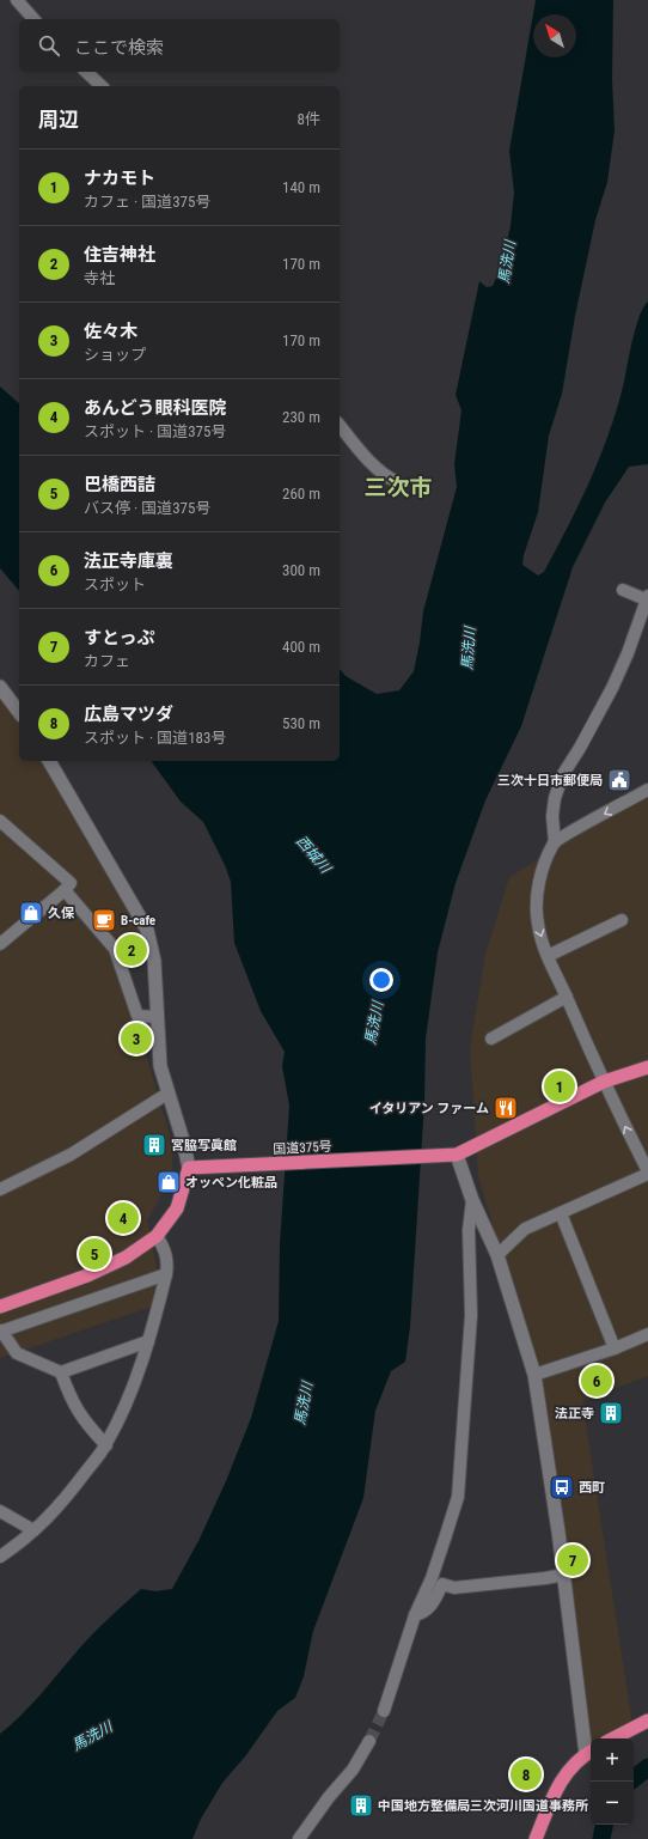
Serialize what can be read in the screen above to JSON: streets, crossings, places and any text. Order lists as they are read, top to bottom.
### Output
{
  "streets": {
    "highway": ["国道375号"]
  },
  "districts": ["三次市"],
  "water": ["馬洗川", "西城川"],
  "places": {
    "public building": ["三次十日市郵便局"],
    "shop": ["久保", "オッペン化粧品"],
    "cafe": ["B-cafe"],
    "restaurant": ["イタリアン ファーム"],
    "building": ["宮脇写眞館", "法正寺", "中国地方整備局三次河川国道事務所"],
    "bus stop": ["西町"]
  },
  "north": "top left",
  "page": {
    "search": "ここで検索",
    "heading": ["周辺", "8件"],
    "list": [
      {
        "mark": "1",
        "name": "ナカモト",
        "note": "カフェ · 国道375号",
        "value": "140 m"
      },
      {
        "mark": "2",
        "name": "住吉神社",
        "note": "寺社",
        "value": "170 m"
      },
      {
        "mark": "3",
        "name": "佐々木",
        "note": "ショップ",
        "value": "170 m"
      },
      {
        "mark": "4",
        "name": "あんどう眼科医院",
        "note": "スポット · 国道375号",
        "value": "230 m"
      },
      {
        "mark": "5",
        "name": "巴橋西詰",
        "note": "バス停 · 国道375号",
        "value": "260 m"
      },
      {
        "mark": "6",
        "name": "法正寺庫裏",
        "note": "スポット",
        "value": "300 m"
      },
      {
        "mark": "7",
        "name": "すとっぷ",
        "note": "カフェ",
        "value": "400 m"
      },
      {
        "mark": "8",
        "name": "広島マツダ",
        "note": "スポット · 国道183号",
        "value": "530 m"
      }
    ],
    "pins": [
      "2",
      "3",
      "1",
      "4",
      "5",
      "6",
      "7",
      "8"
    ],
    "map_buttons": ["+", "−"]
  }
}
